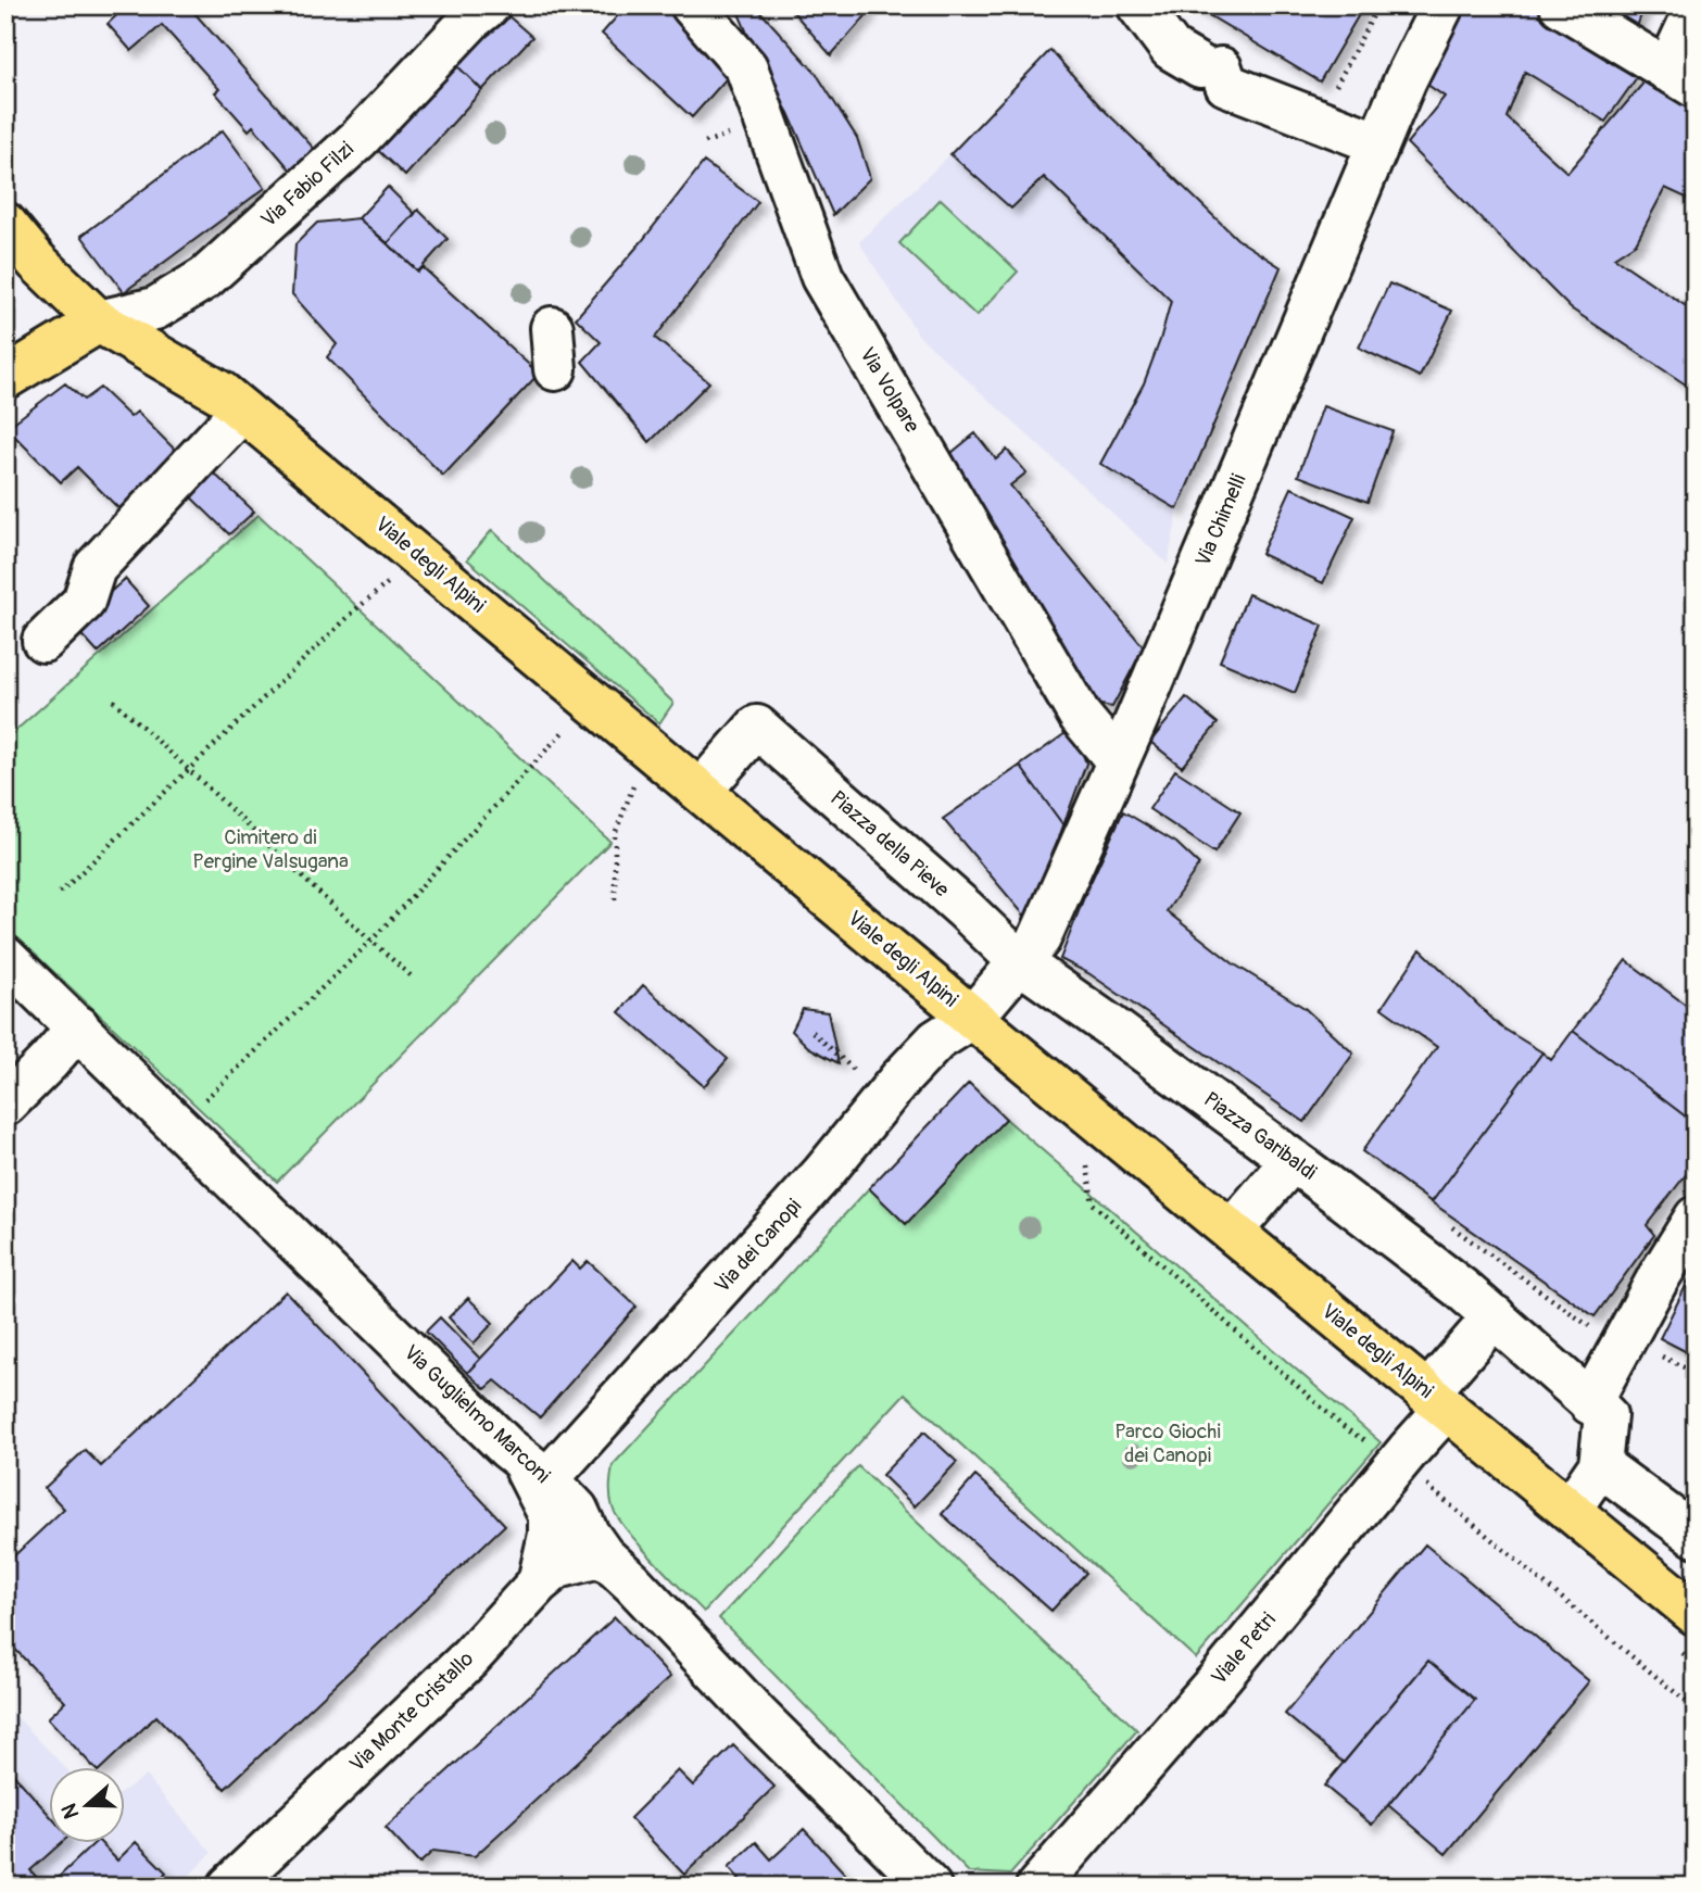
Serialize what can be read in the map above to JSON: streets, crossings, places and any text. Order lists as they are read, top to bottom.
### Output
{
  "streets": {
    "main road": ["Viale degli Alpini"],
    "street": [
      "Via Fabio Filzi",
      "Via Volpare",
      "Via Chimelli",
      "Piazza della Pieve",
      "Piazza Garibaldi",
      "Via dei Canopi",
      "Via Guglielmo Marconi",
      "Viale Petri",
      "Via Monte Cristallo"
    ]
  },
  "crossings": [
    ["Via Fabio Filzi", "Viale degli Alpini"],
    ["Via Volpare", "Via Chimelli"],
    ["Via Chimelli", "Viale degli Alpini"],
    ["Via Chimelli", "Piazza della Pieve"],
    ["Via Chimelli", "Piazza Garibaldi"],
    ["Via Chimelli", "Via dei Canopi"],
    ["Viale degli Alpini", "Piazza della Pieve"],
    ["Viale degli Alpini", "Piazza Garibaldi"],
    ["Viale degli Alpini", "Via dei Canopi"],
    ["Viale degli Alpini", "Viale Petri"],
    ["Piazza della Pieve", "Piazza Garibaldi"],
    ["Via dei Canopi", "Via Guglielmo Marconi"],
    ["Via Guglielmo Marconi", "Via Monte Cristallo"]
  ],
  "parks": ["Cimitero di Pergine Valsugana", "Parco Giochi dei Canopi"],
  "north": "left"
}
